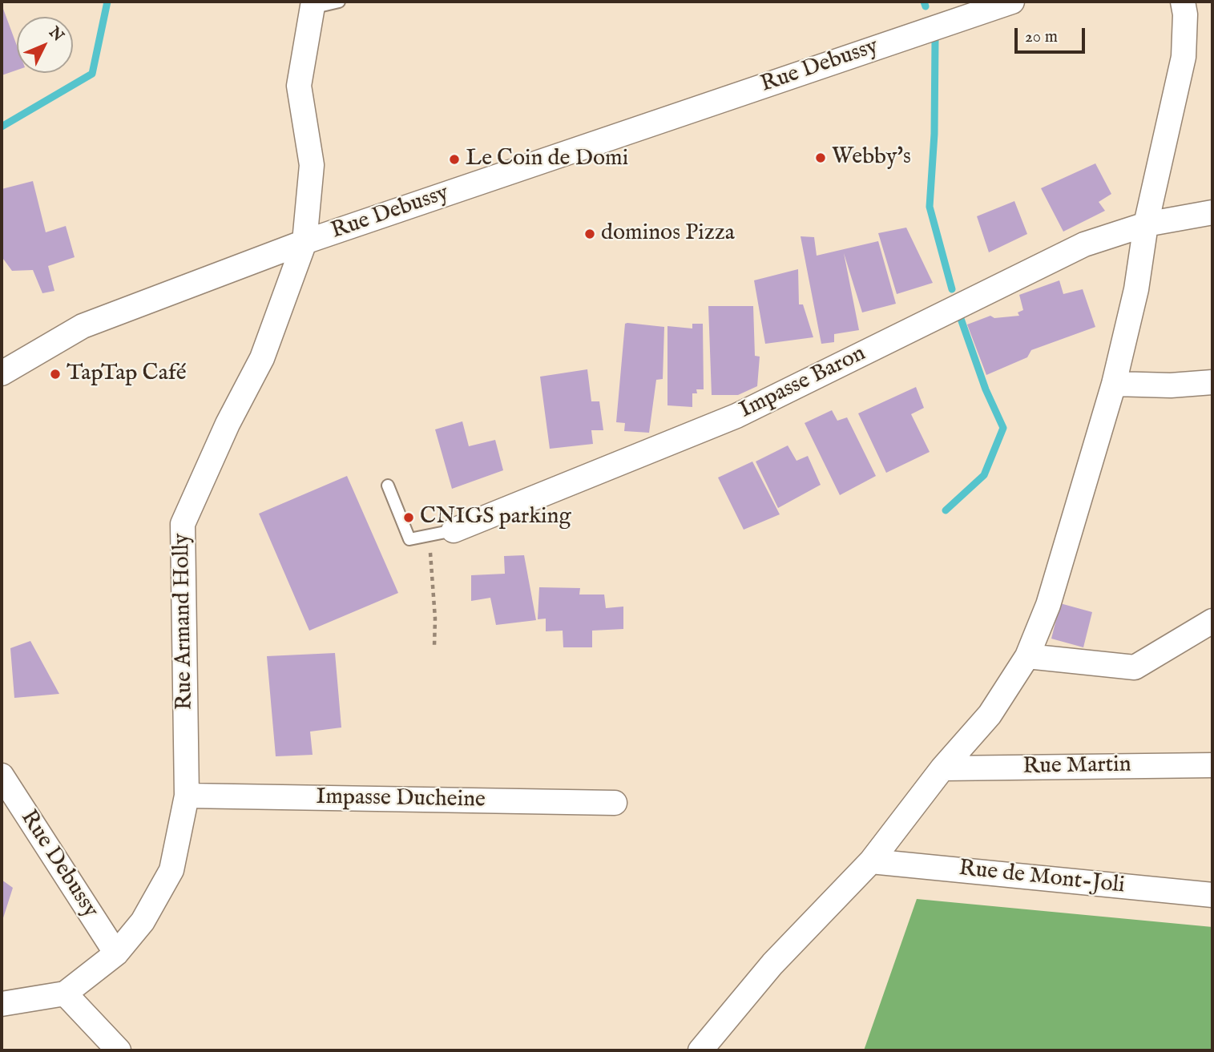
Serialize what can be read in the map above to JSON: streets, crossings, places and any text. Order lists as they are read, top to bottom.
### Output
{
  "streets": {
    "street": [
      "Rue Debussy",
      "Impasse Baron",
      "Rue Armand Holly",
      "Rue Martin",
      "Impasse Ducheine",
      "Rue de Mont-Joli"
    ]
  },
  "crossings": [
    ["Rue Debussy", "Rue Armand Holly"],
    ["Rue Armand Holly", "Impasse Ducheine"]
  ],
  "places": [
    "Webby's",
    "Le Coin de Domi",
    "dominos Pizza",
    "TapTap Café",
    "CNIGS parking"
  ],
  "scale_bar": "20 m",
  "north": "top right"
}
